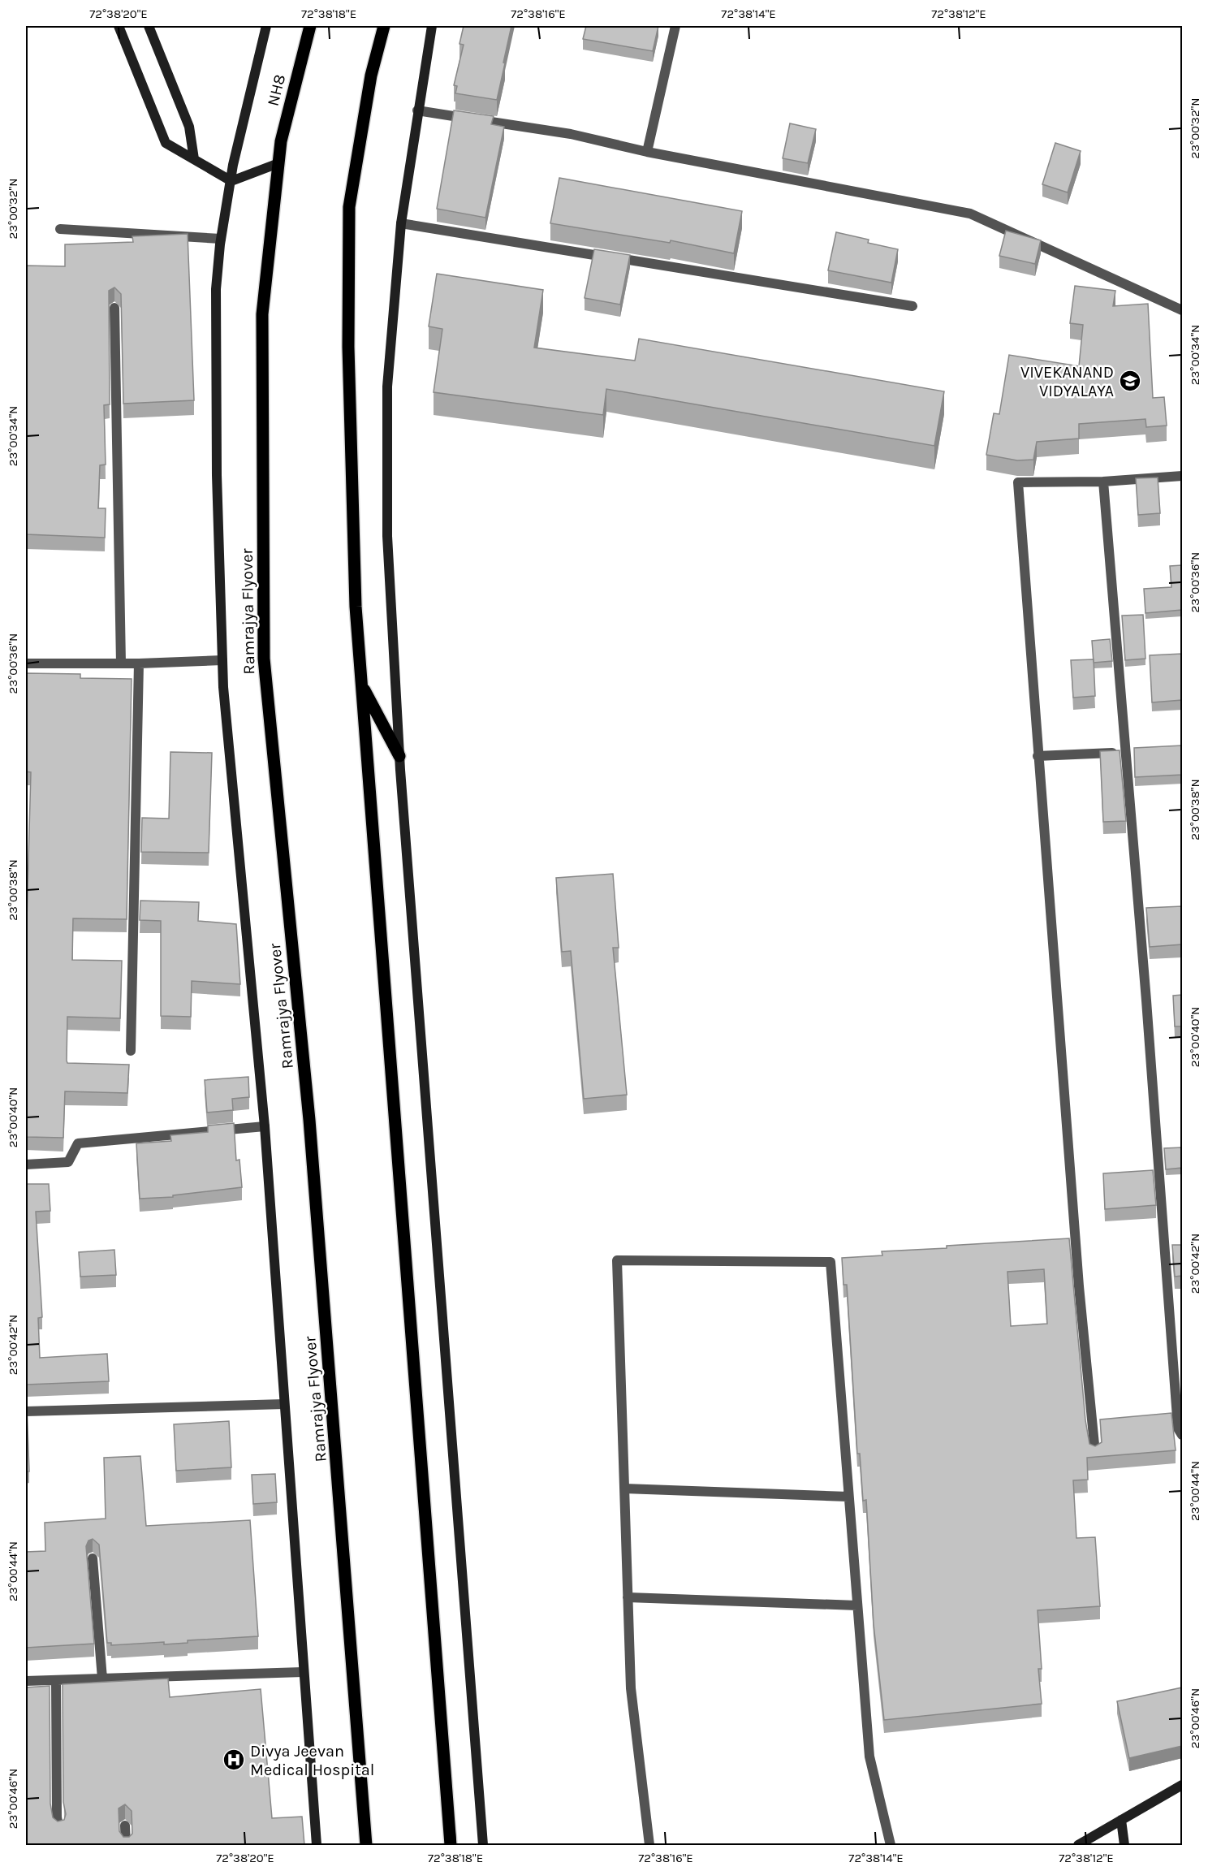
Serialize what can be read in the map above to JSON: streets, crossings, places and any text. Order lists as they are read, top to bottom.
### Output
{
  "streets": {
    "main road": ["NH8", "Ramrajya Flyover"]
  },
  "crossings": [
    ["NH8", "Ramrajya Flyover"]
  ],
  "places": {
    "school or university": ["VIVEKANAND VIDYALAYA"],
    "hospital": ["Divya Jeevan Medical Hospital"]
  },
  "coordinates": [
    "72°38'20\"E",
    "72°38'18\"E",
    "72°38'16\"E",
    "72°38'14\"E",
    "72°38'12\"E",
    "23°00'32\"N",
    "23°00'34\"N",
    "23°00'36\"N",
    "23°00'38\"N",
    "23°00'40\"N",
    "23°00'42\"N",
    "23°00'44\"N",
    "23°00'46\"N"
  ]
}
